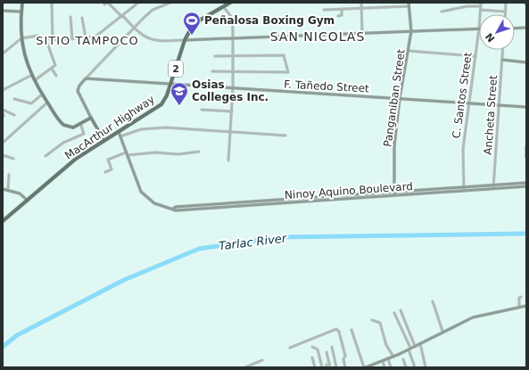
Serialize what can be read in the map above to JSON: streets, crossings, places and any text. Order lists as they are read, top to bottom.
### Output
{
  "streets": {
    "highway": ["2", "MacArthur Highway"],
    "main road": ["F. Tañedo Street", "Panganiban Street", "Ninoy Aquino Boulevard"],
    "street": ["C. Santos Street", "Ancheta Street"]
  },
  "crossings": [
    ["F. Tañedo Street", "C. Santos Street"],
    ["F. Tañedo Street", "Panganiban Street"],
    ["F. Tañedo Street", "Ancheta Street"],
    ["F. Tañedo Street", "MacArthur Highway"],
    ["C. Santos Street", "Ninoy Aquino Boulevard"],
    ["Panganiban Street", "Ninoy Aquino Boulevard"],
    ["Ancheta Street", "Ninoy Aquino Boulevard"],
    ["MacArthur Highway", "Ninoy Aquino Boulevard"]
  ],
  "districts": ["SAN NICOLAS", "SITIO TAMPOCO"],
  "water": ["Tarlac River"],
  "places": {
    "sports": ["Peñalosa Boxing Gym"],
    "school or university": ["Osias Colleges Inc."]
  },
  "north": "bottom left"
}
